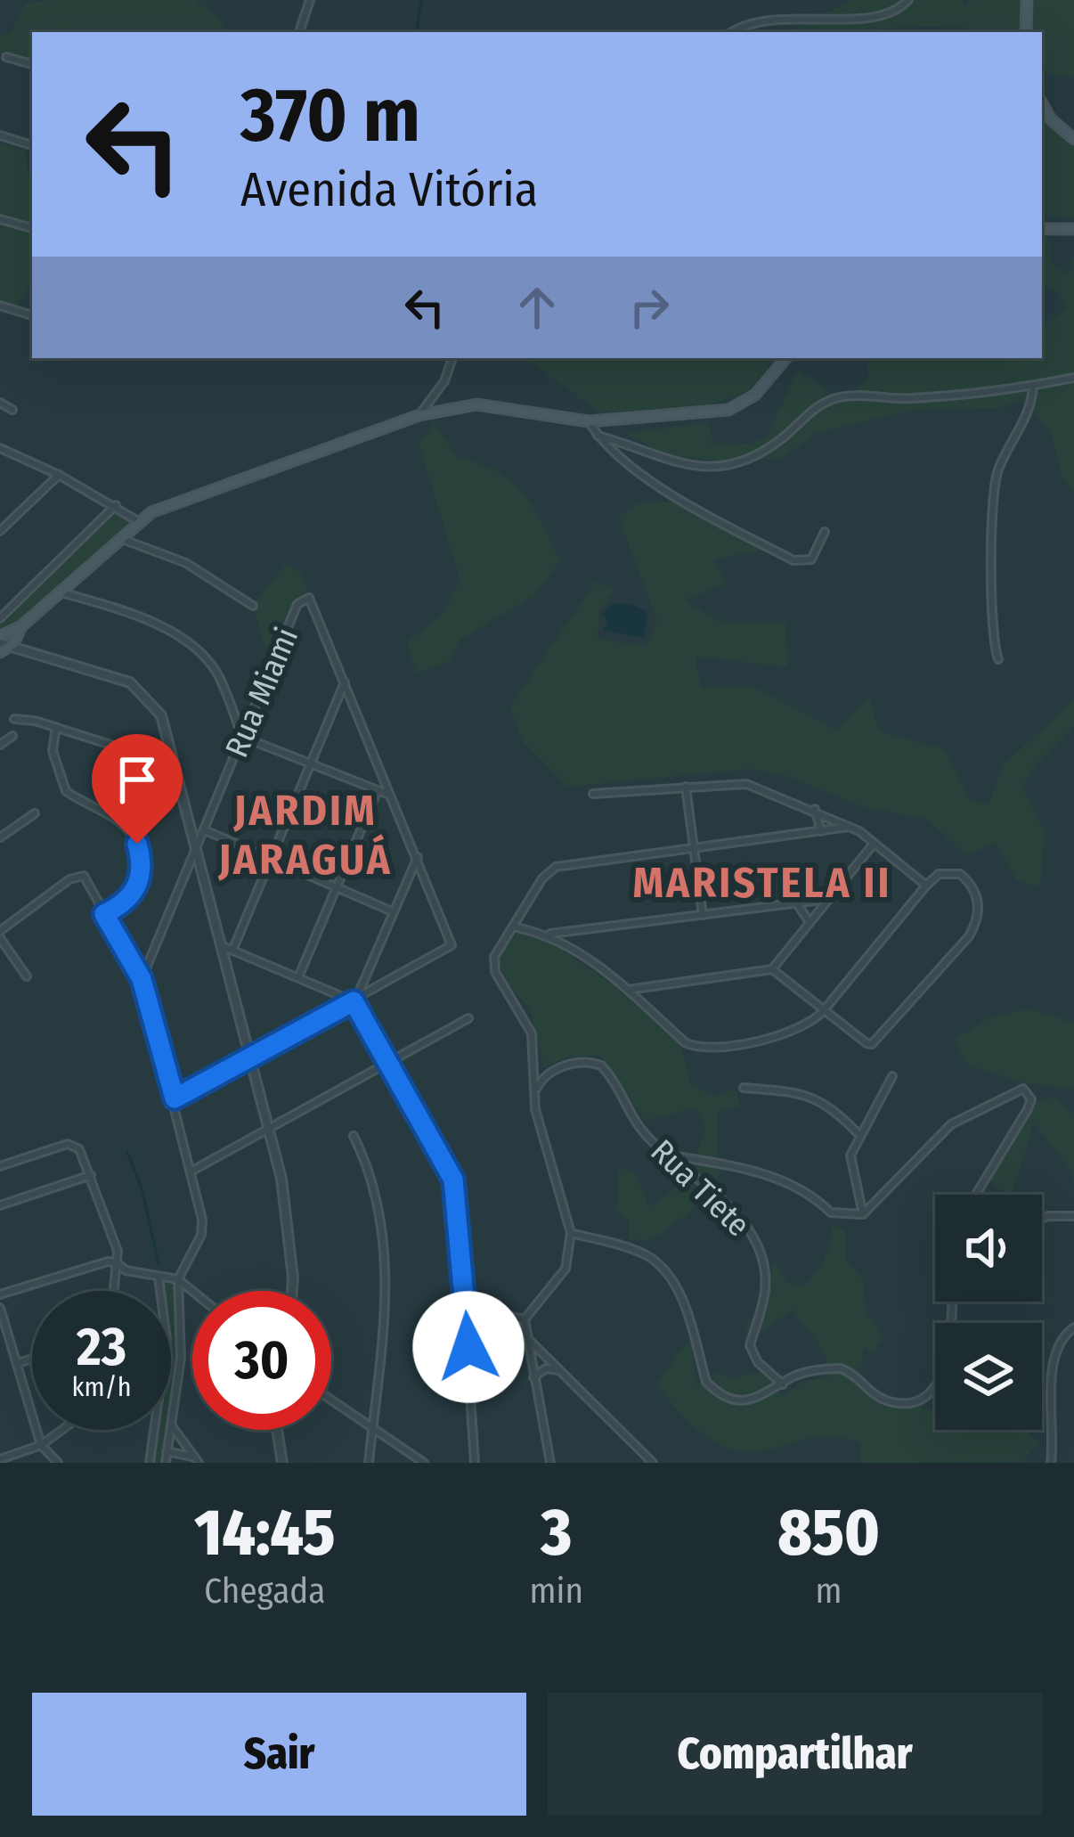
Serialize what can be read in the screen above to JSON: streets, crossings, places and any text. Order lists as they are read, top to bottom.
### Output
{
  "streets": {
    "street": ["Rua Miami", "Rua Tiete"]
  },
  "districts": ["JARDIM JARAGUÁ", "MARISTELA II"],
  "page": {
    "turn": ["370 m", "Avenida Vitória"],
    "speed": "23 km/h",
    "limit": "30",
    "eta": [
      "14:45",
      "Chegada",
      "3",
      "min",
      "850",
      "m"
    ],
    "buttons": ["Sair", "Compartilhar"]
  }
}
